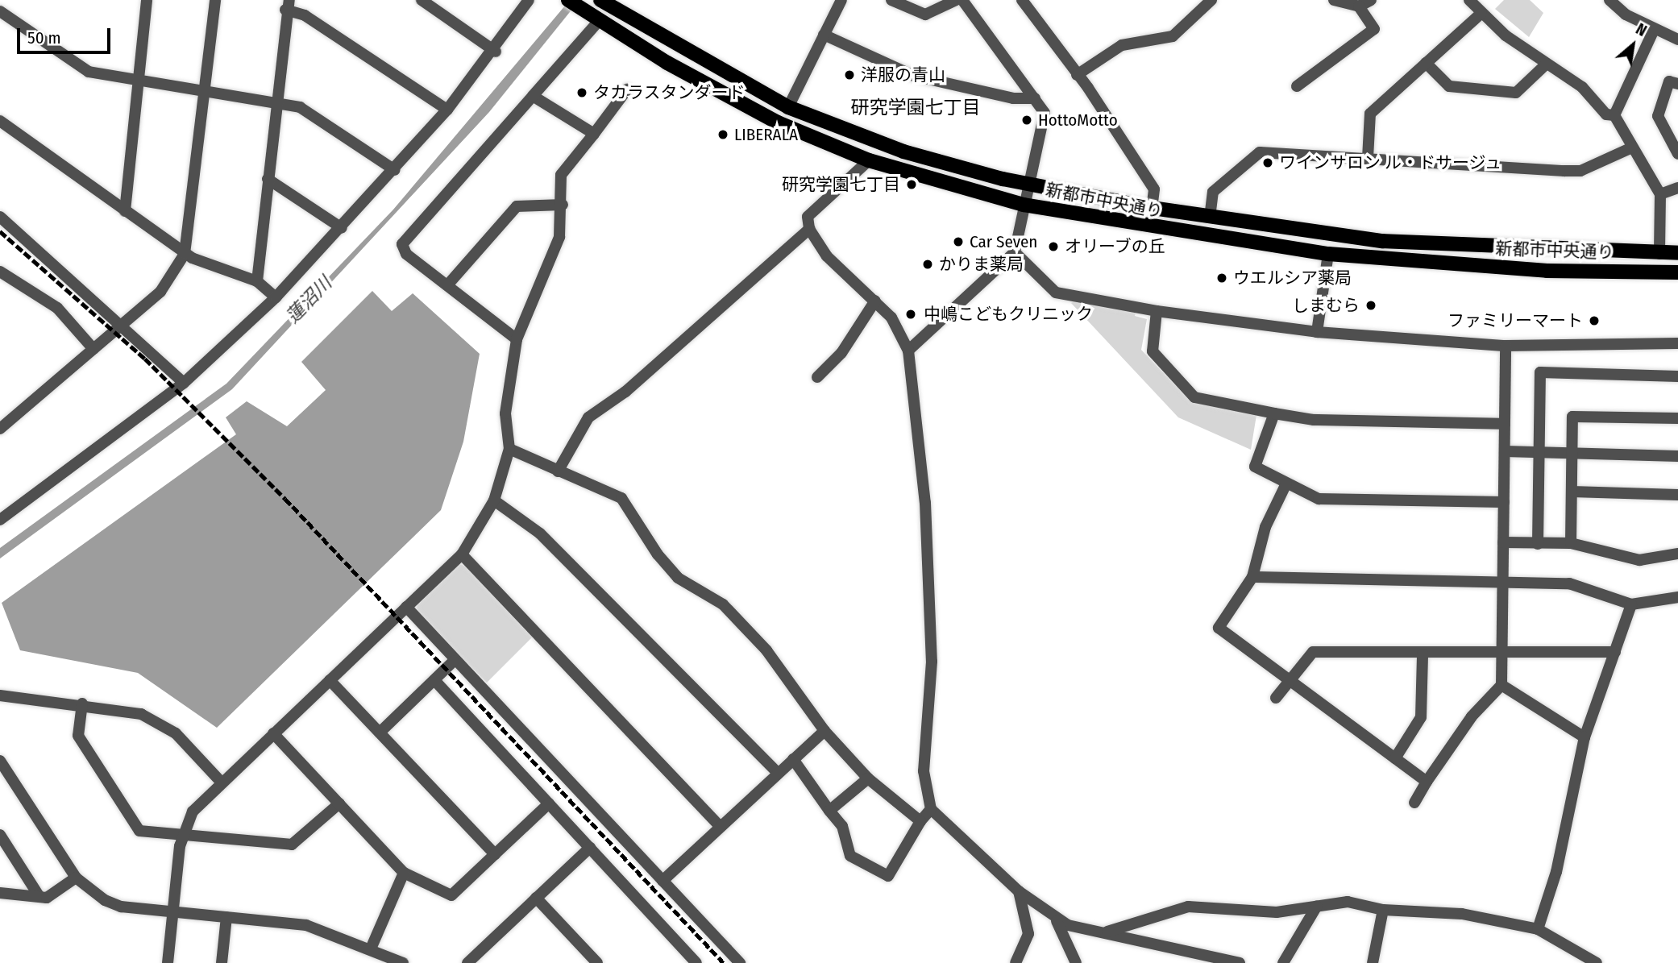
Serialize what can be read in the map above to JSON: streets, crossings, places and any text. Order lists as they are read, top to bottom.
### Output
{
  "streets": {
    "main road": ["新都市中央通り"]
  },
  "districts": ["研究学園七丁目"],
  "water": ["蓮沼川"],
  "places": [
    "洋服の青山",
    "タカラスタンダード",
    "HottoMotto",
    "LIBERALA",
    "ワインサロン ル・ドサージュ",
    "研究学園七丁目",
    "Car Seven",
    "オリーブの丘",
    "かりま薬局",
    "ウエルシア薬局",
    "しまむら",
    "中嶋こどもクリニック",
    "ファミリーマート"
  ],
  "scale_bar": "50 m",
  "north": "top right"
}
